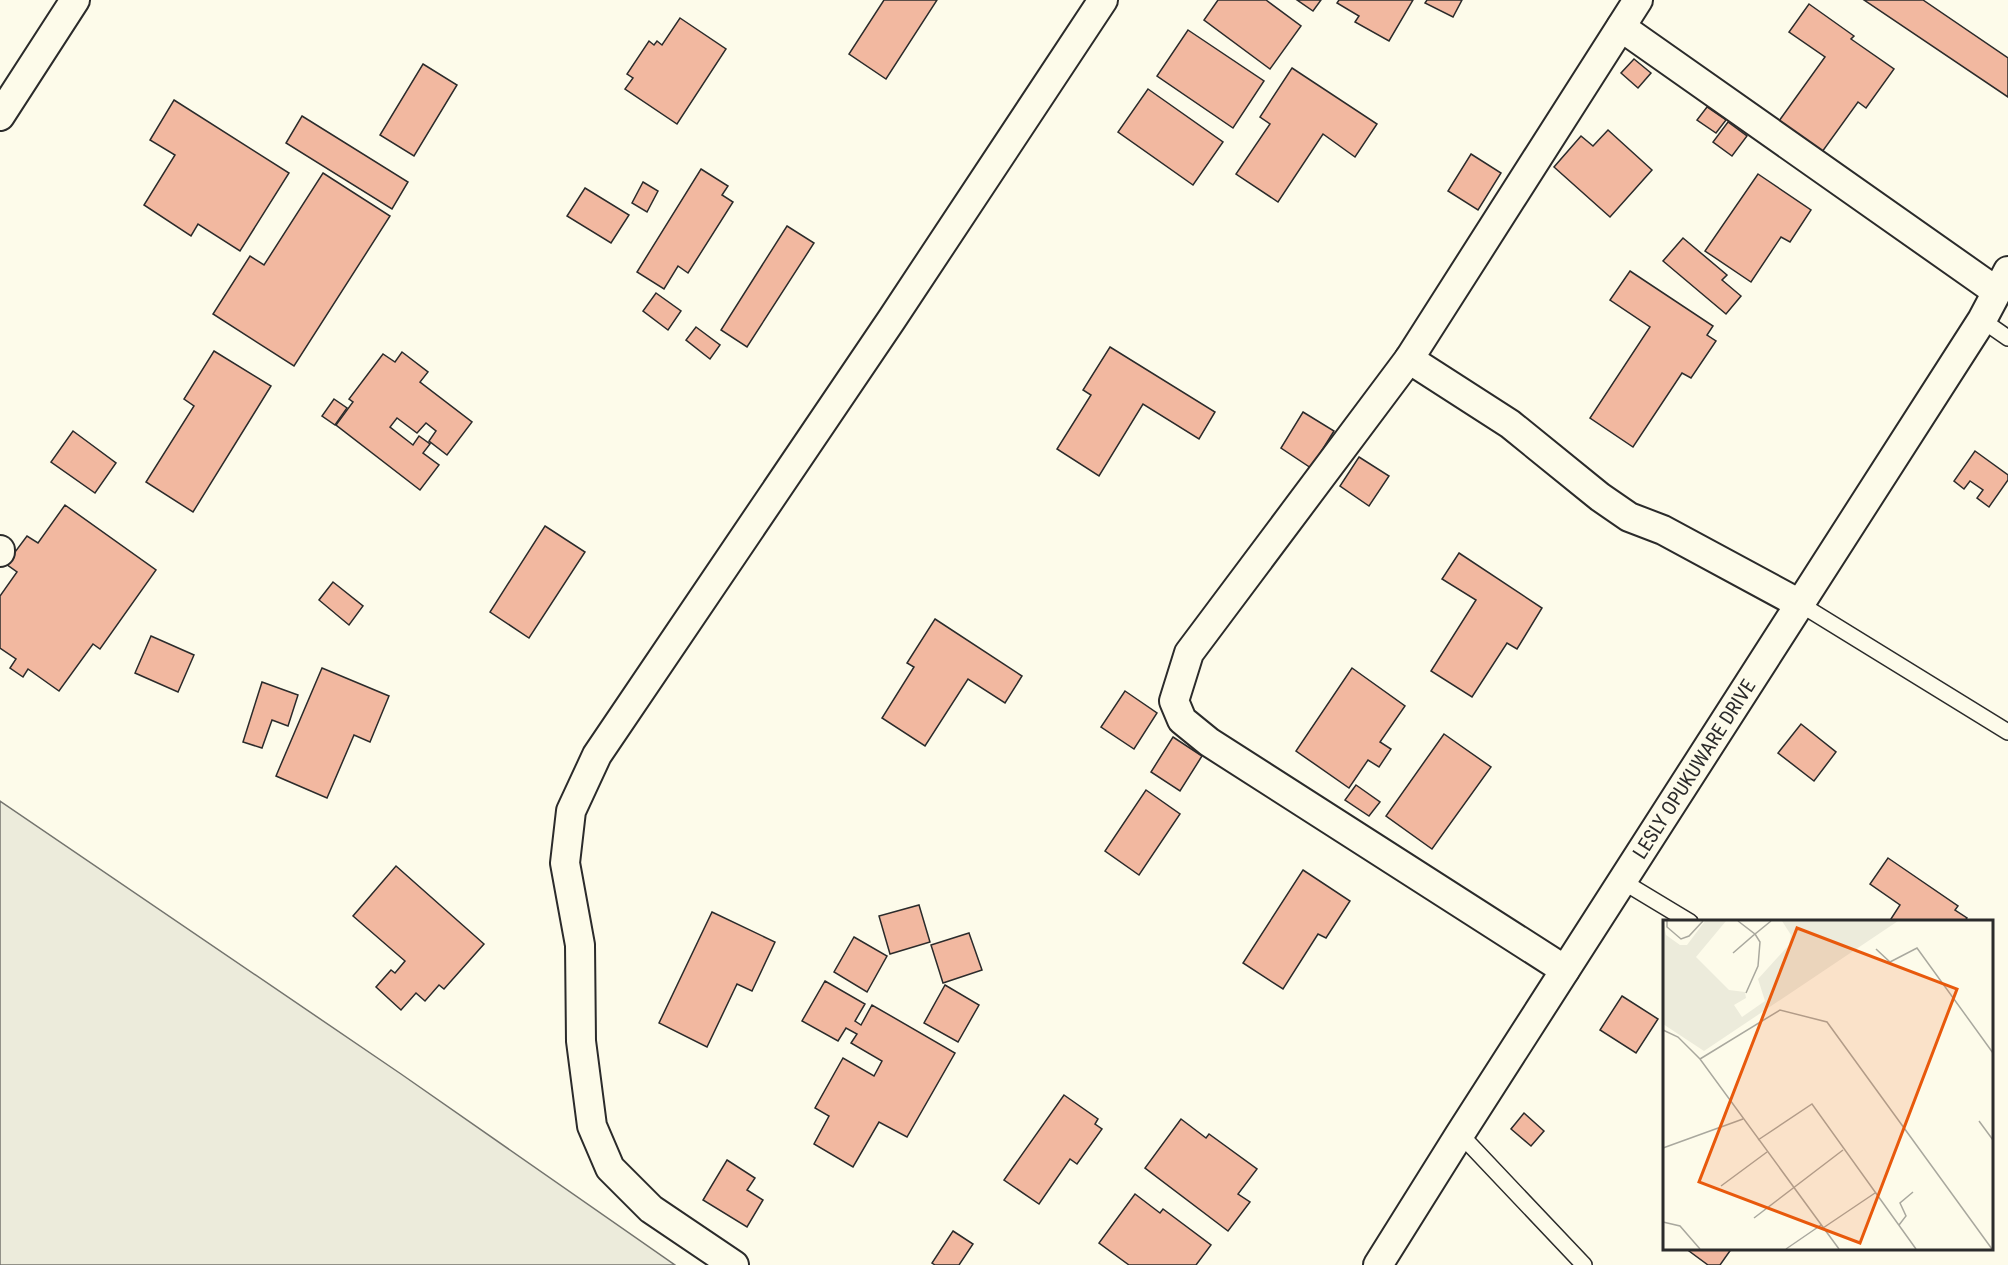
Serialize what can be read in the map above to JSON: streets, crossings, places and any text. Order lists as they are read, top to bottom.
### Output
{
  "streets": {
    "street": ["LESLY OPUKUWARE DRIVE"]
  }
}
